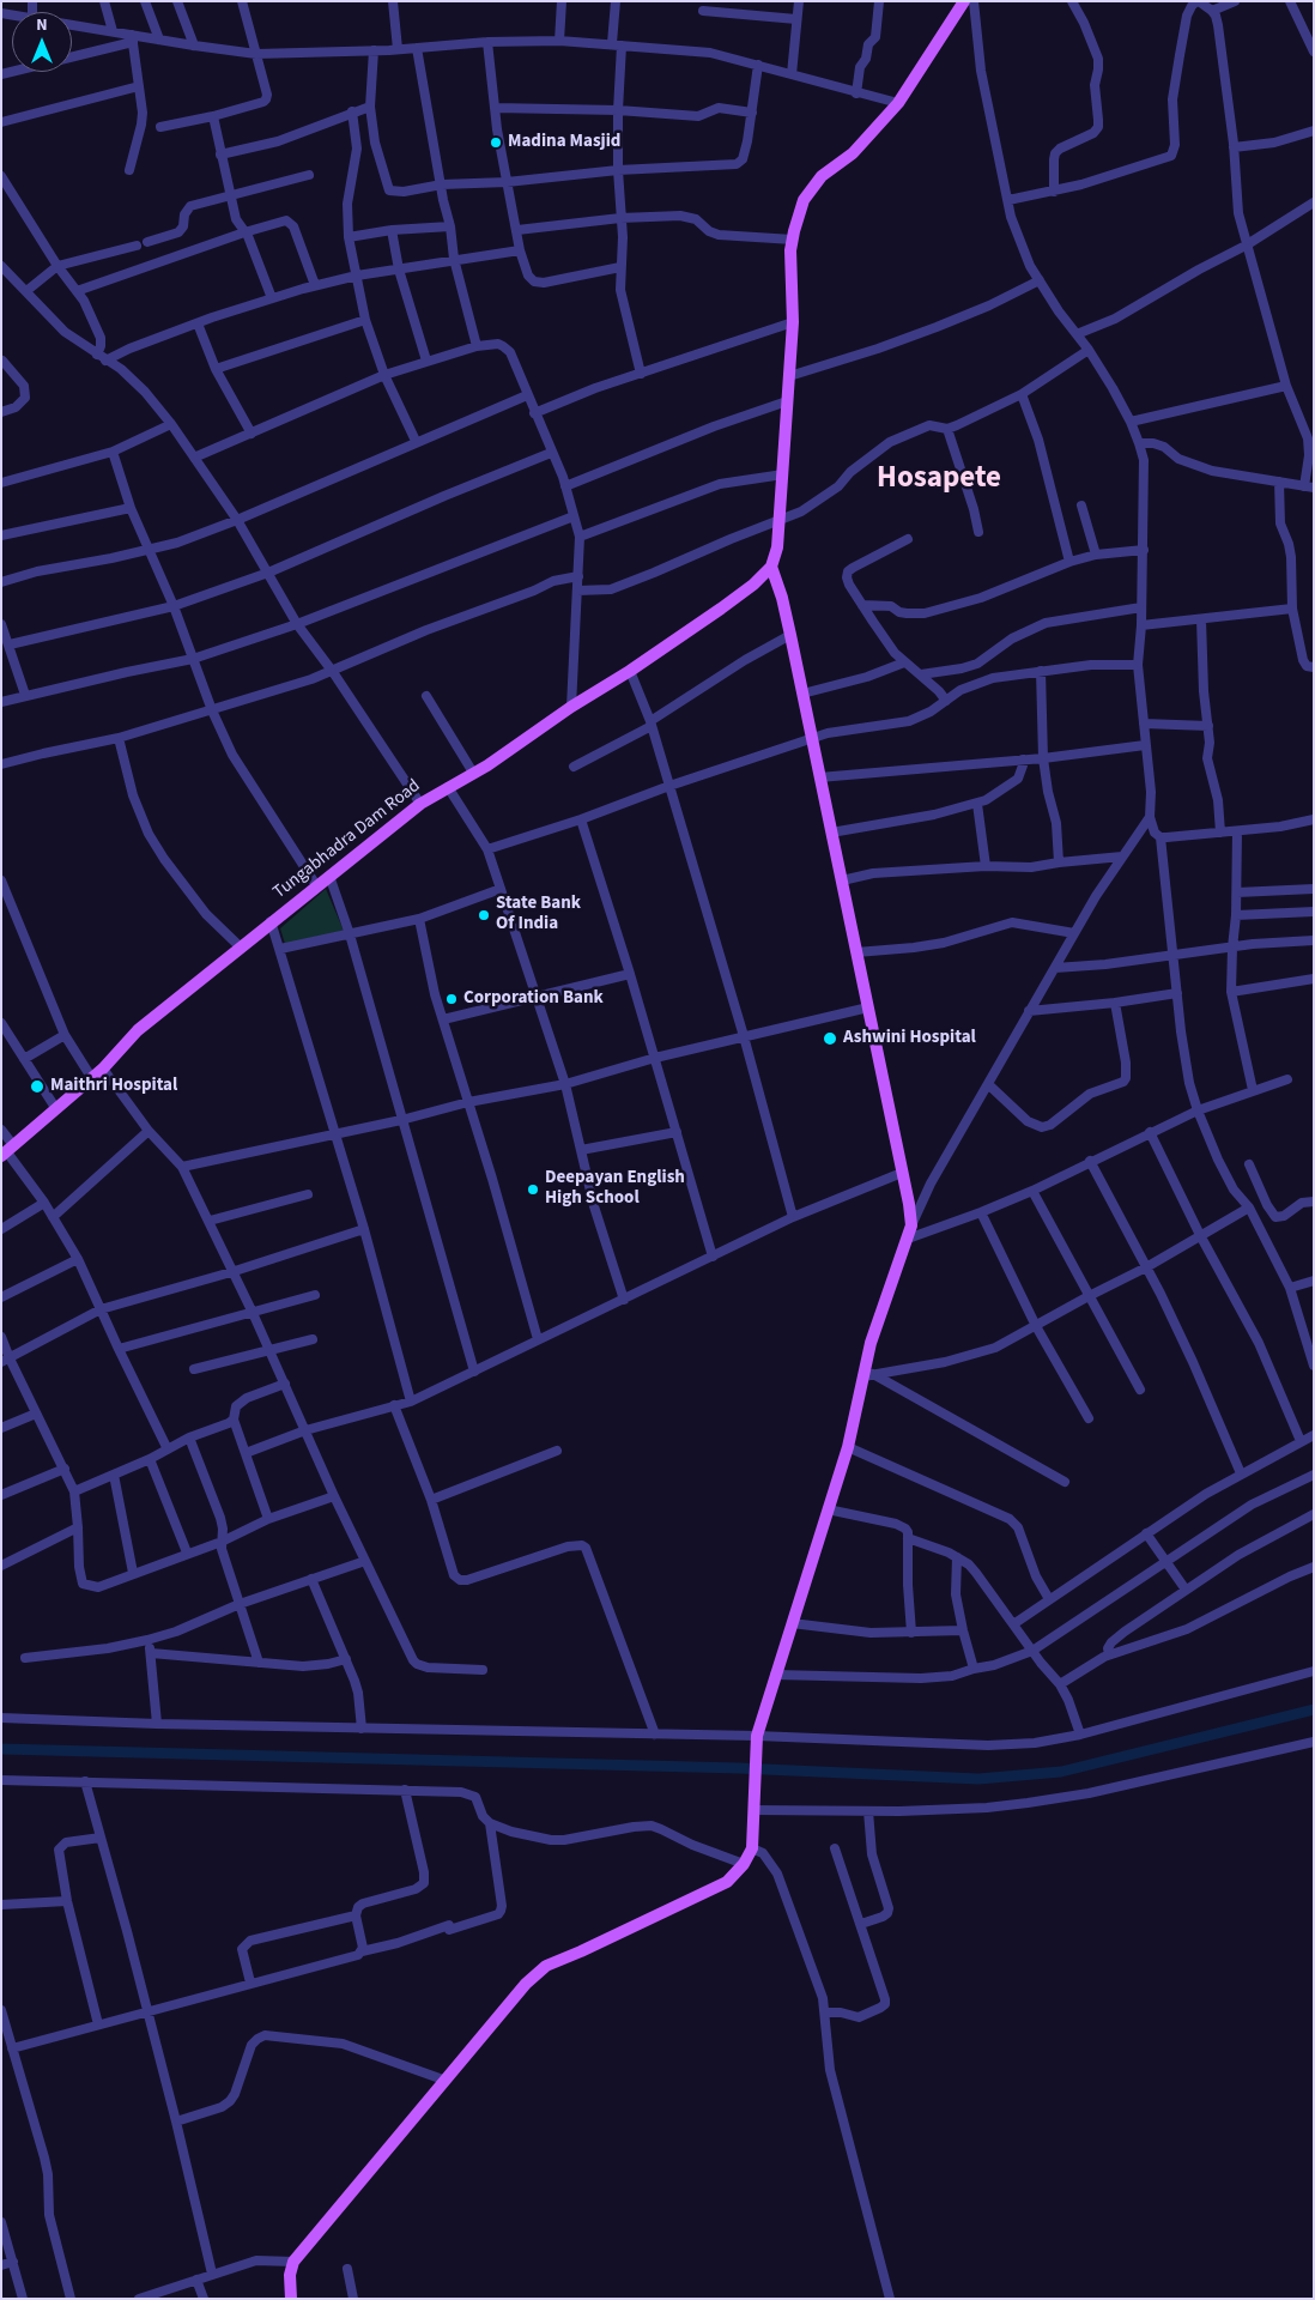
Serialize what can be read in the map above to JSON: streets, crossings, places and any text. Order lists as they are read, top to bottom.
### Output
{
  "streets": {
    "main road": ["Tungabhadra Dam Road"]
  },
  "districts": ["Hosapete"],
  "places": [
    "Madina Masjid",
    "State Bank Of India",
    "Corporation Bank",
    "Ashwini Hospital",
    "Maithri Hospital",
    "Deepayan English High School"
  ],
  "north": "top"
}
